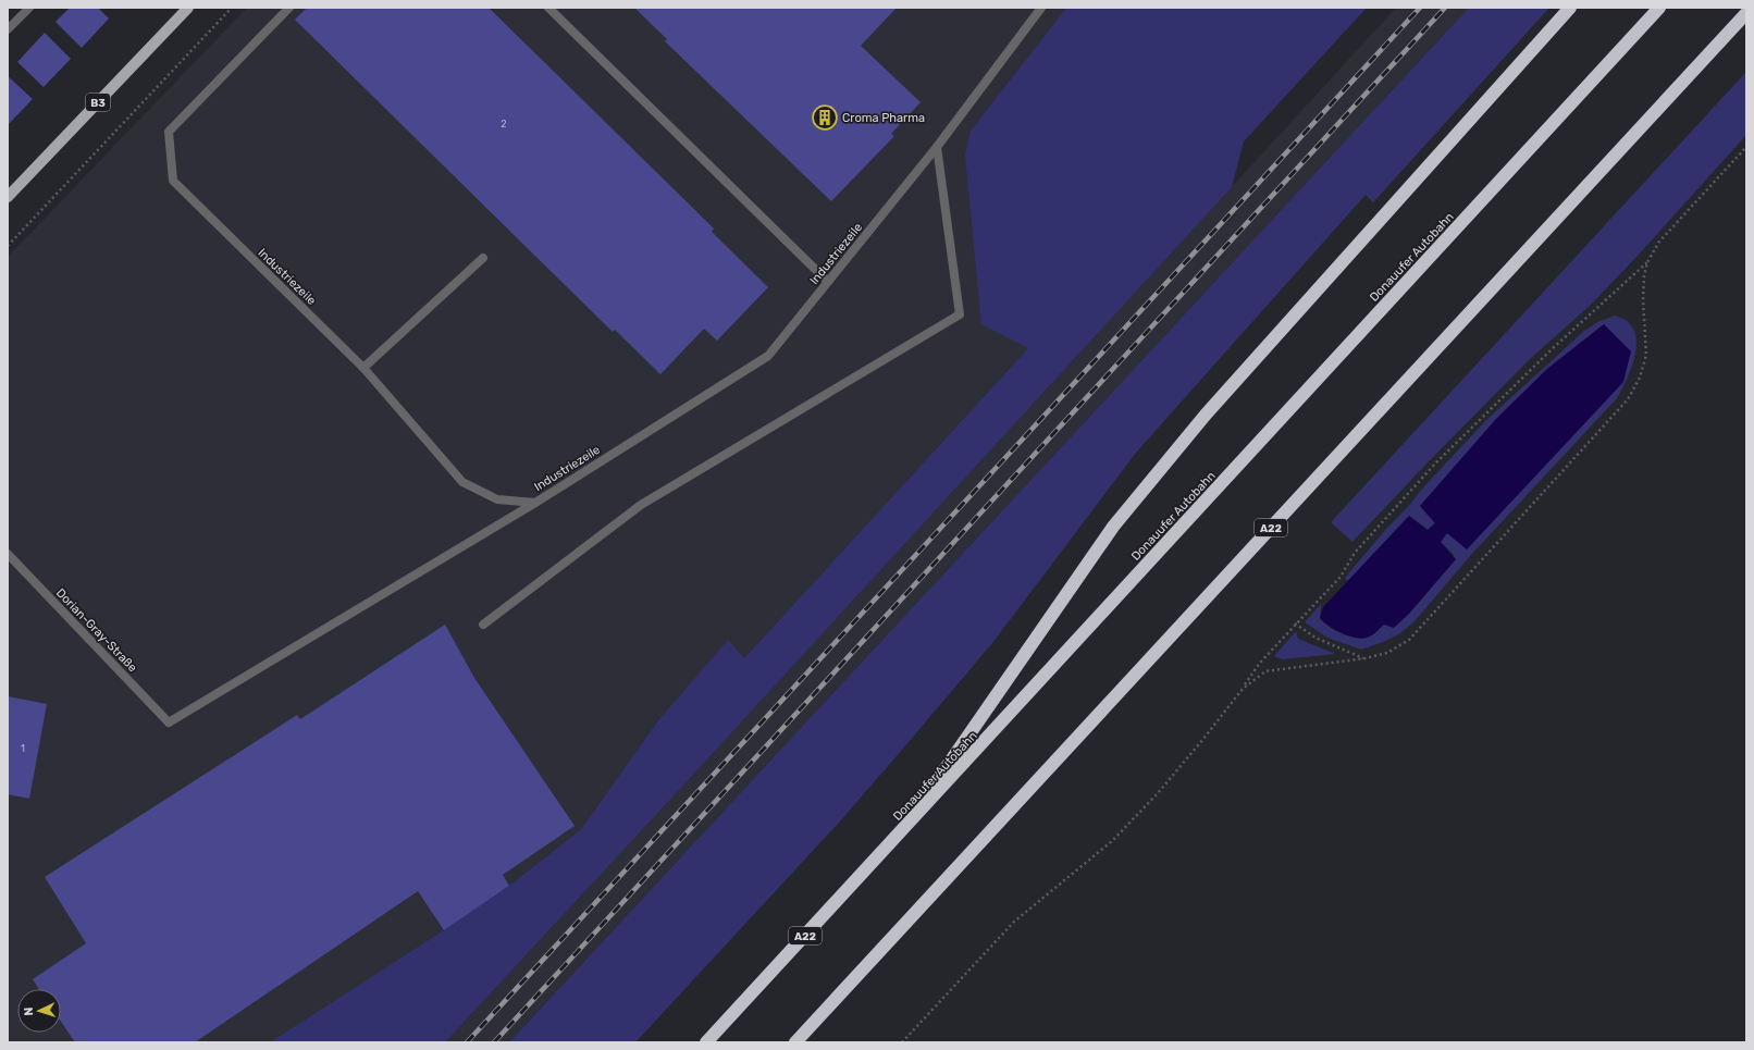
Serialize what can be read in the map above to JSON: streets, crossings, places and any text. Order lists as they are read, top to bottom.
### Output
{
  "streets": {
    "highway": ["Donauufer Autobahn", "A22"],
    "main road": ["B3"],
    "street": ["Industriezeile", "Dorian-Gray-Straße"]
  },
  "crossings": [
    ["Industriezeile", "Dorian-Gray-Straße"]
  ],
  "places": {
    "building": ["Croma Pharma"]
  },
  "house_numbers": ["2", "1"],
  "north": "left"
}
